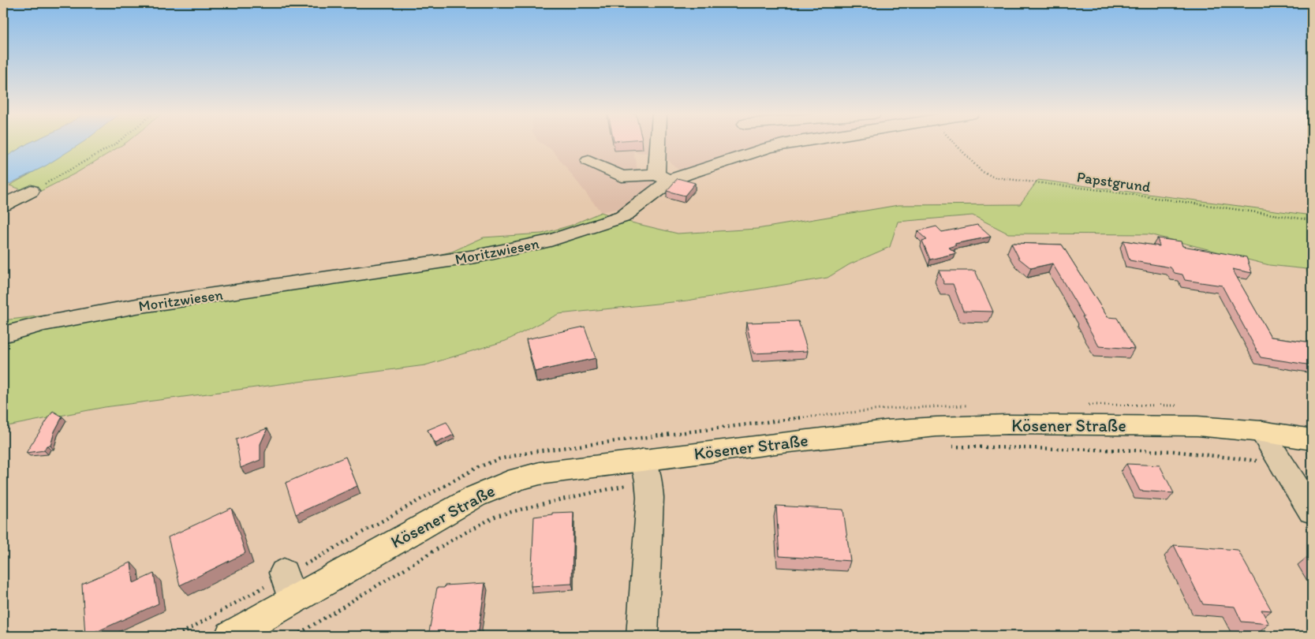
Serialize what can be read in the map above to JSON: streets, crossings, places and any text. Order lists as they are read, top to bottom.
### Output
{
  "streets": {
    "main road": ["Kösener Straße"],
    "street": ["Moritzwiesen"],
    "path": ["Papstgrund"]
  }
}
